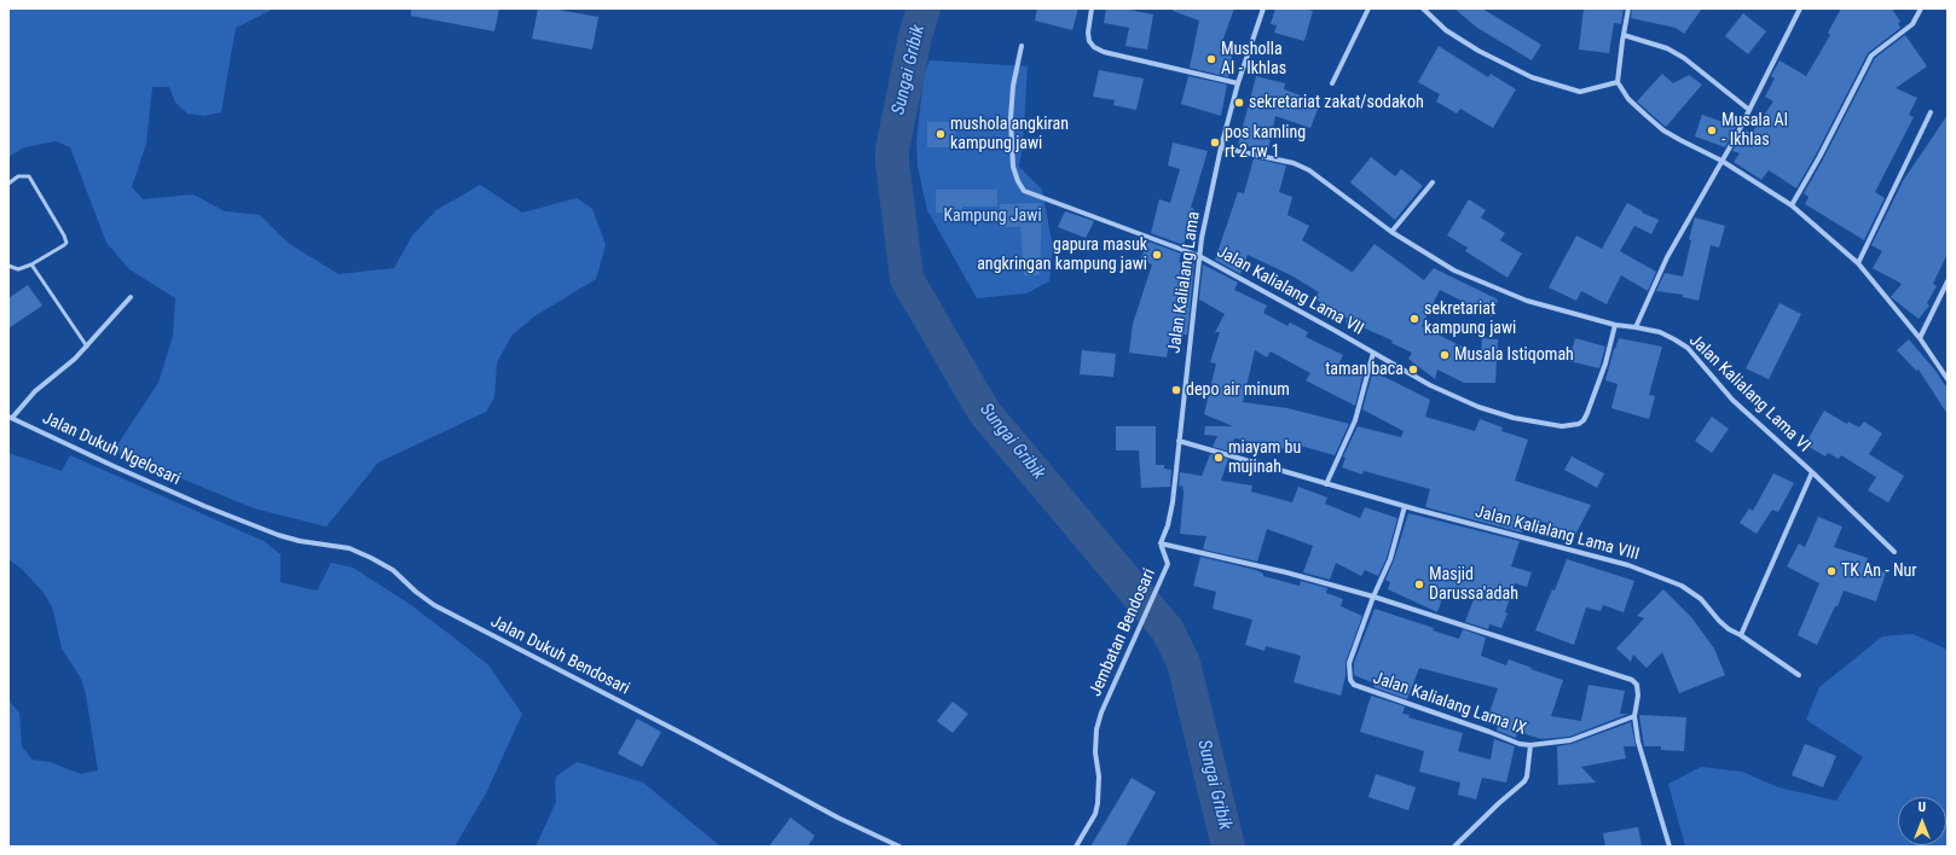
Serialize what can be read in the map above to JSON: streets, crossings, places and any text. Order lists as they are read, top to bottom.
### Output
{
  "streets": {
    "street": [
      "Jalan Kalialang Lama",
      "Jalan Kalialang Lama VII",
      "Jalan Kalialang Lama VI",
      "Jalan Dukuh Ngelosari",
      "Jalan Kalialang Lama VIII",
      "Jembatan Bendosari",
      "Jalan Dukuh Bendosari",
      "Jalan Kalialang Lama IX"
    ]
  },
  "crossings": [
    ["Jalan Kalialang Lama", "Jalan Kalialang Lama VII"],
    ["Jalan Kalialang Lama", "Jalan Kalialang Lama VI"],
    ["Jalan Kalialang Lama", "Jalan Kalialang Lama VIII"],
    ["Jalan Kalialang Lama", "Jembatan Bendosari"],
    ["Jalan Kalialang Lama VII", "Jalan Kalialang Lama VI"],
    ["Jalan Dukuh Ngelosari", "Jalan Dukuh Bendosari"]
  ],
  "water": ["Sungai Gribik"],
  "parks": ["Kampung Jawi"],
  "places": [
    "Musholla Al - Ikhlas",
    "sekretariat zakat/sodakoh",
    "Musala Al - Ikhlas",
    "mushola angkiran kampung jawi",
    "pos kamling rt 2 rw 1",
    "gapura masuk angkringan kampung jawi",
    "sekretariat kampung jawi",
    "Musala Istiqomah",
    "taman baca",
    "depo air minum",
    "miayam bu mujinah",
    "TK An - Nur",
    "Masjid Darussa'adah"
  ],
  "north": "top"
}
